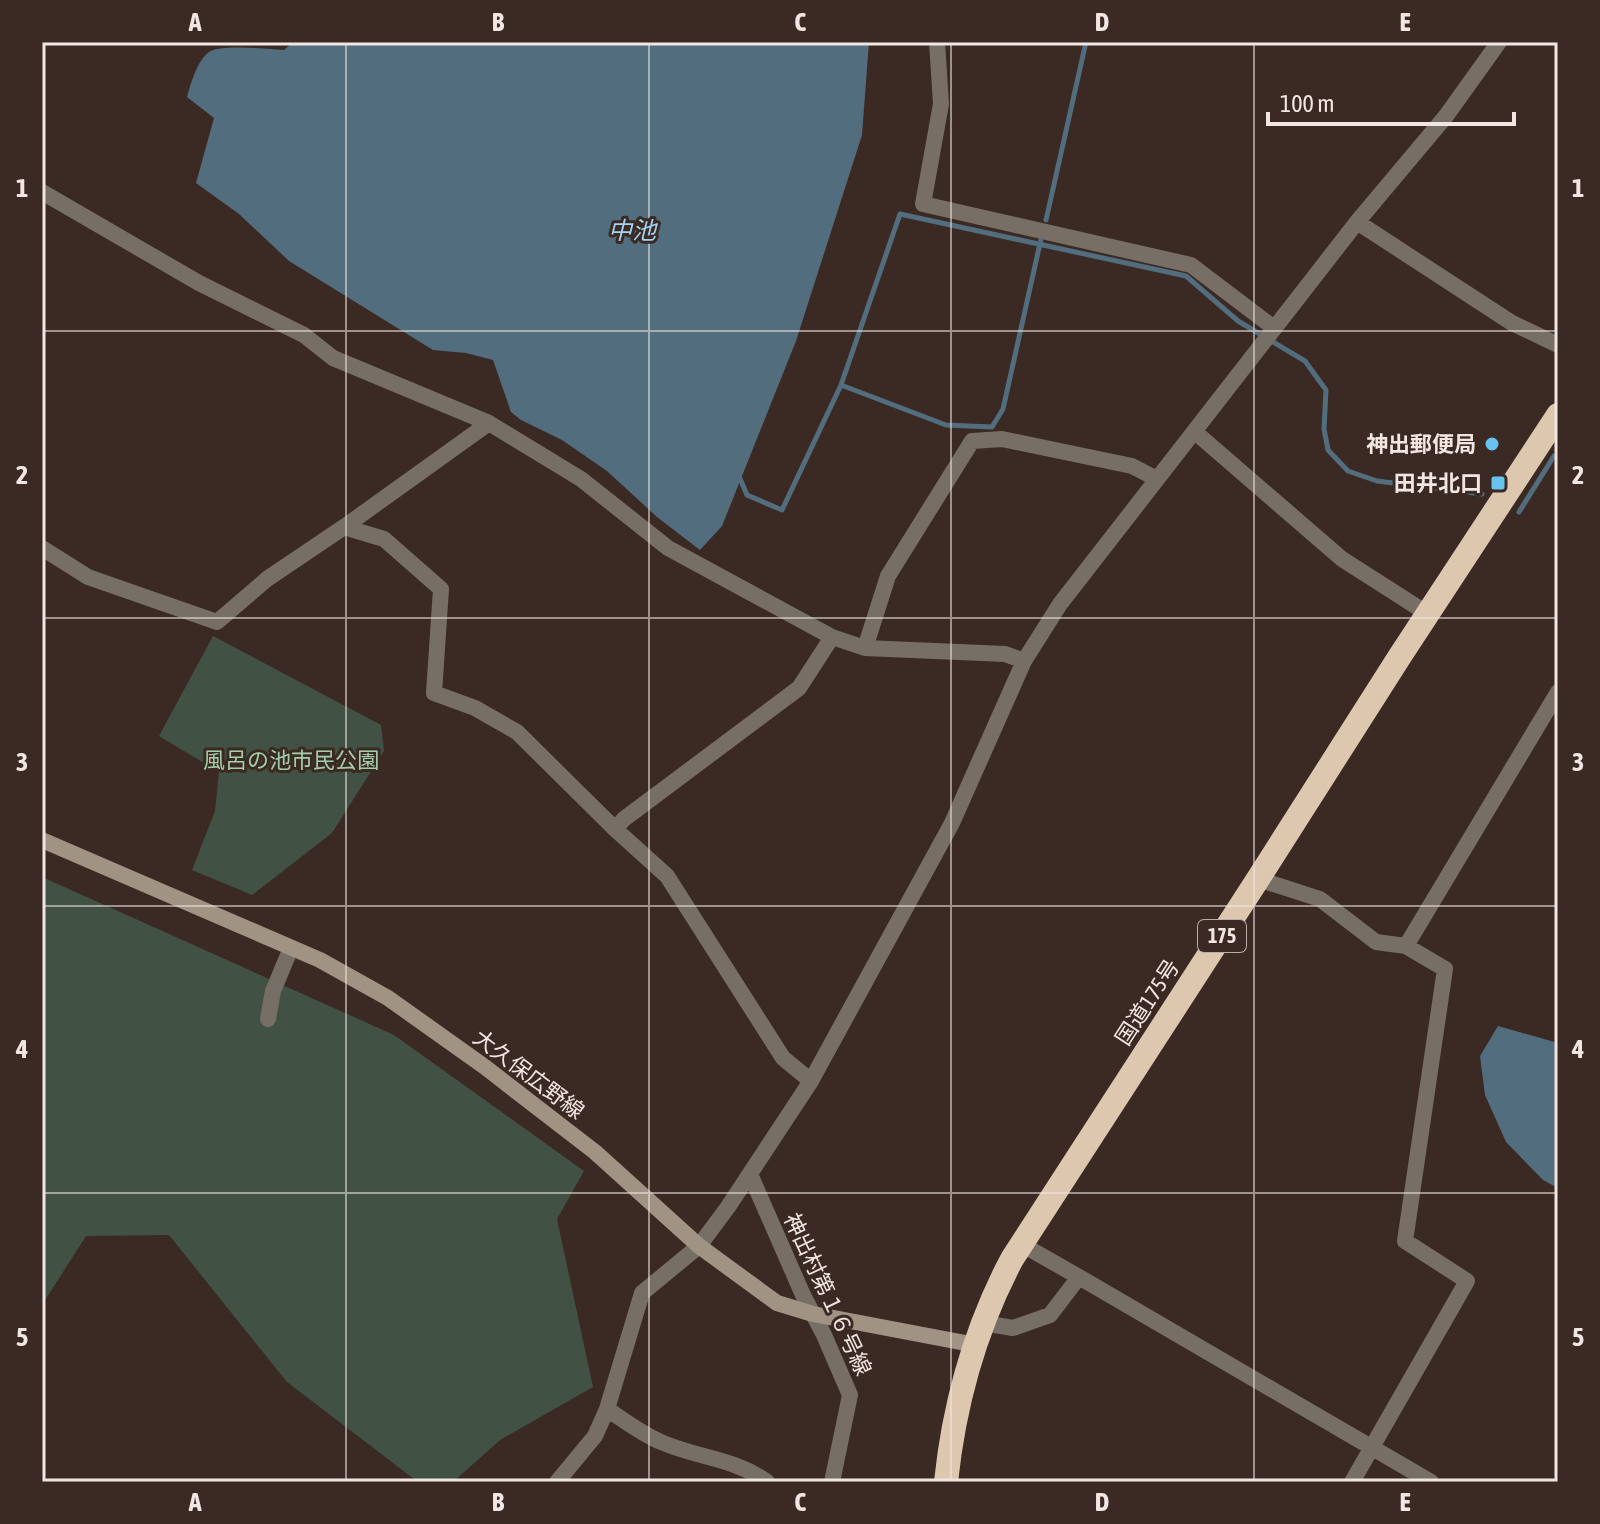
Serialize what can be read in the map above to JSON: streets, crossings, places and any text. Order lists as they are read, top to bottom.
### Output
{
  "streets": {
    "highway": ["175", "国道175号"],
    "street": ["大久保広野線", "神出村第１６号線"]
  },
  "crossings": [
    ["国道175号", "大久保広野線"],
    ["大久保広野線", "神出村第１６号線"]
  ],
  "water": ["中池"],
  "parks": ["風呂の池市民公園"],
  "places": {
    "other": ["神出郵便局"],
    "transit": ["田井北口"]
  },
  "scale_bar": "100 m",
  "grid": {
    "columns": [
      "A",
      "B",
      "C",
      "D",
      "E"
    ],
    "rows": [
      "1",
      "2",
      "3",
      "4",
      "5"
    ]
  }
}
